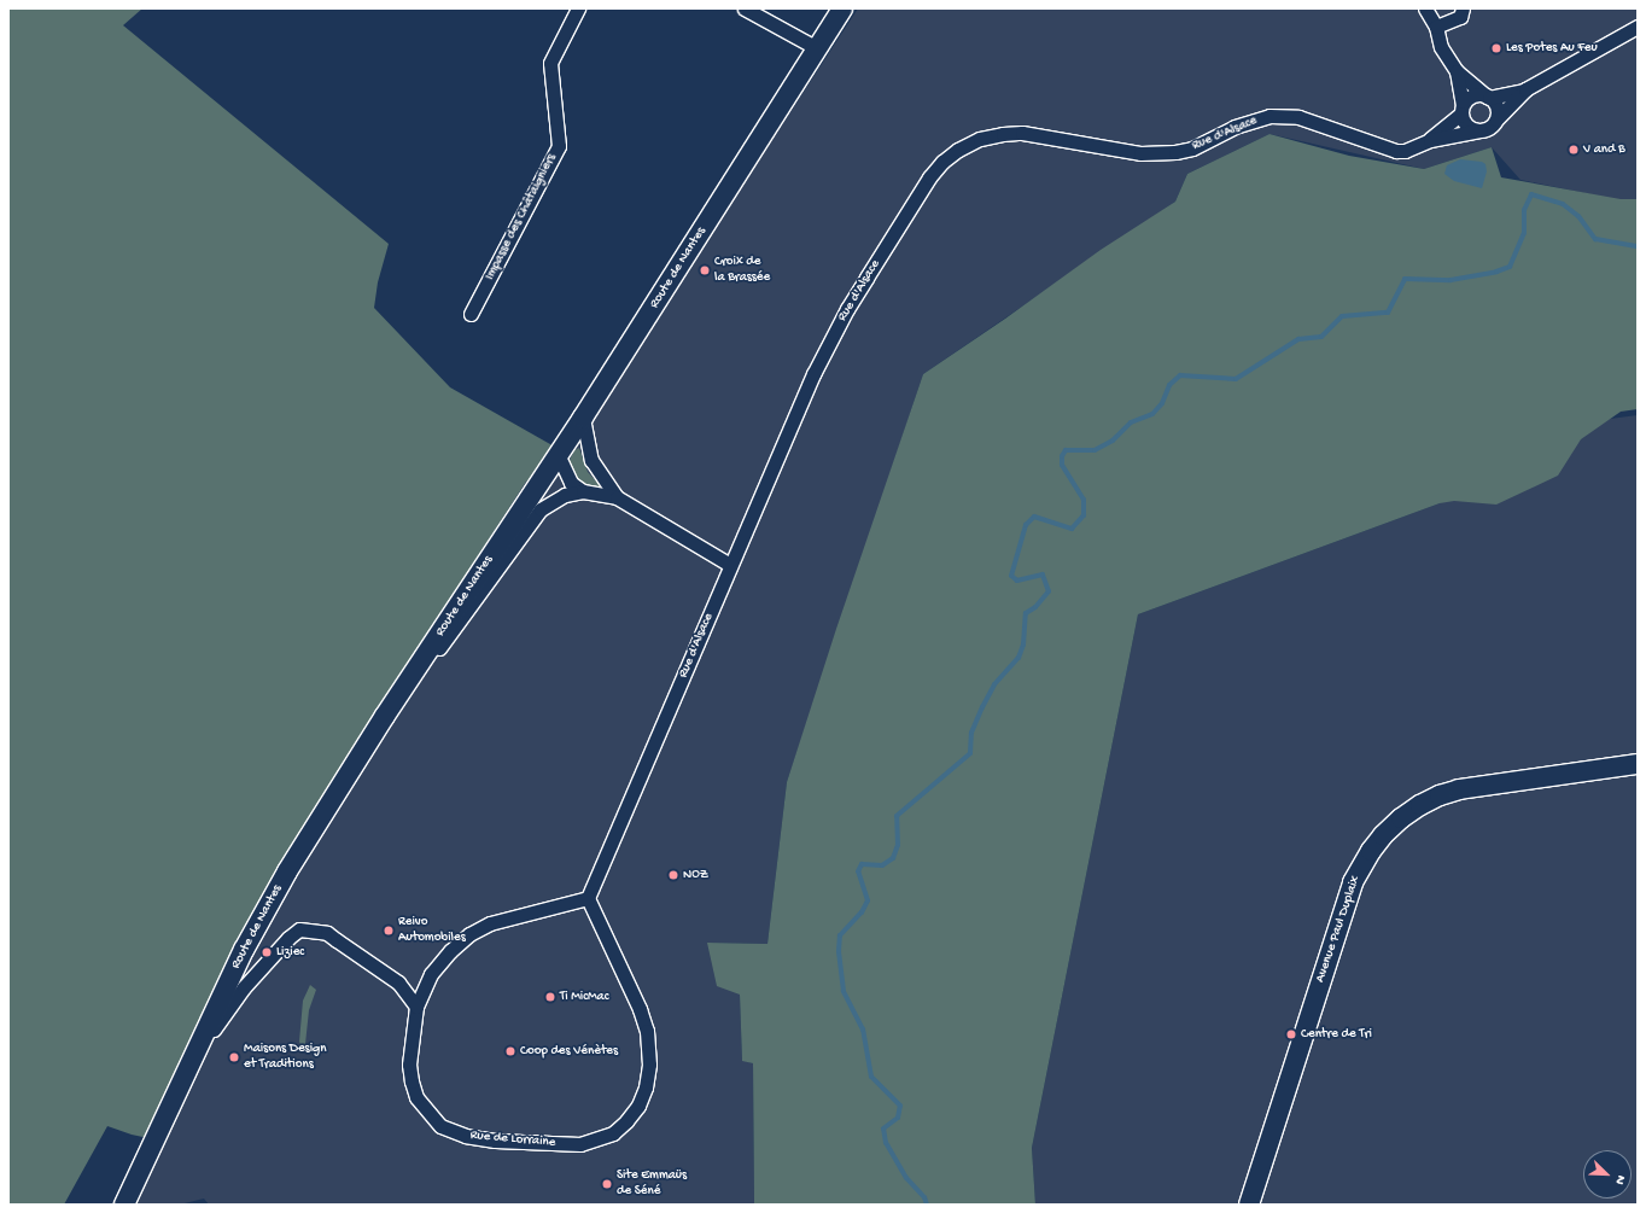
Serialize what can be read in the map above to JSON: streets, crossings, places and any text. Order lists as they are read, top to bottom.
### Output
{
  "streets": {
    "main road": ["Route de Nantes", "Avenue Paul Duplaix"],
    "street": ["Rue d'Alsace", "Impasse des Châtaigniers", "Rue de Lorraine"]
  },
  "crossings": [
    ["Rue d'Alsace", "Rue de Lorraine"]
  ],
  "places": [
    "Les Potes Au Feu",
    "V and B",
    "Croix de la Brassée",
    "NOZ",
    "Reivo Automobiles",
    "Liziec",
    "Ti MicMac",
    "Centre de Tri",
    "Coop des Vénètes",
    "Maisons Design et Traditions",
    "Site Emmaüs de Séné"
  ],
  "north": "bottom right"
}
